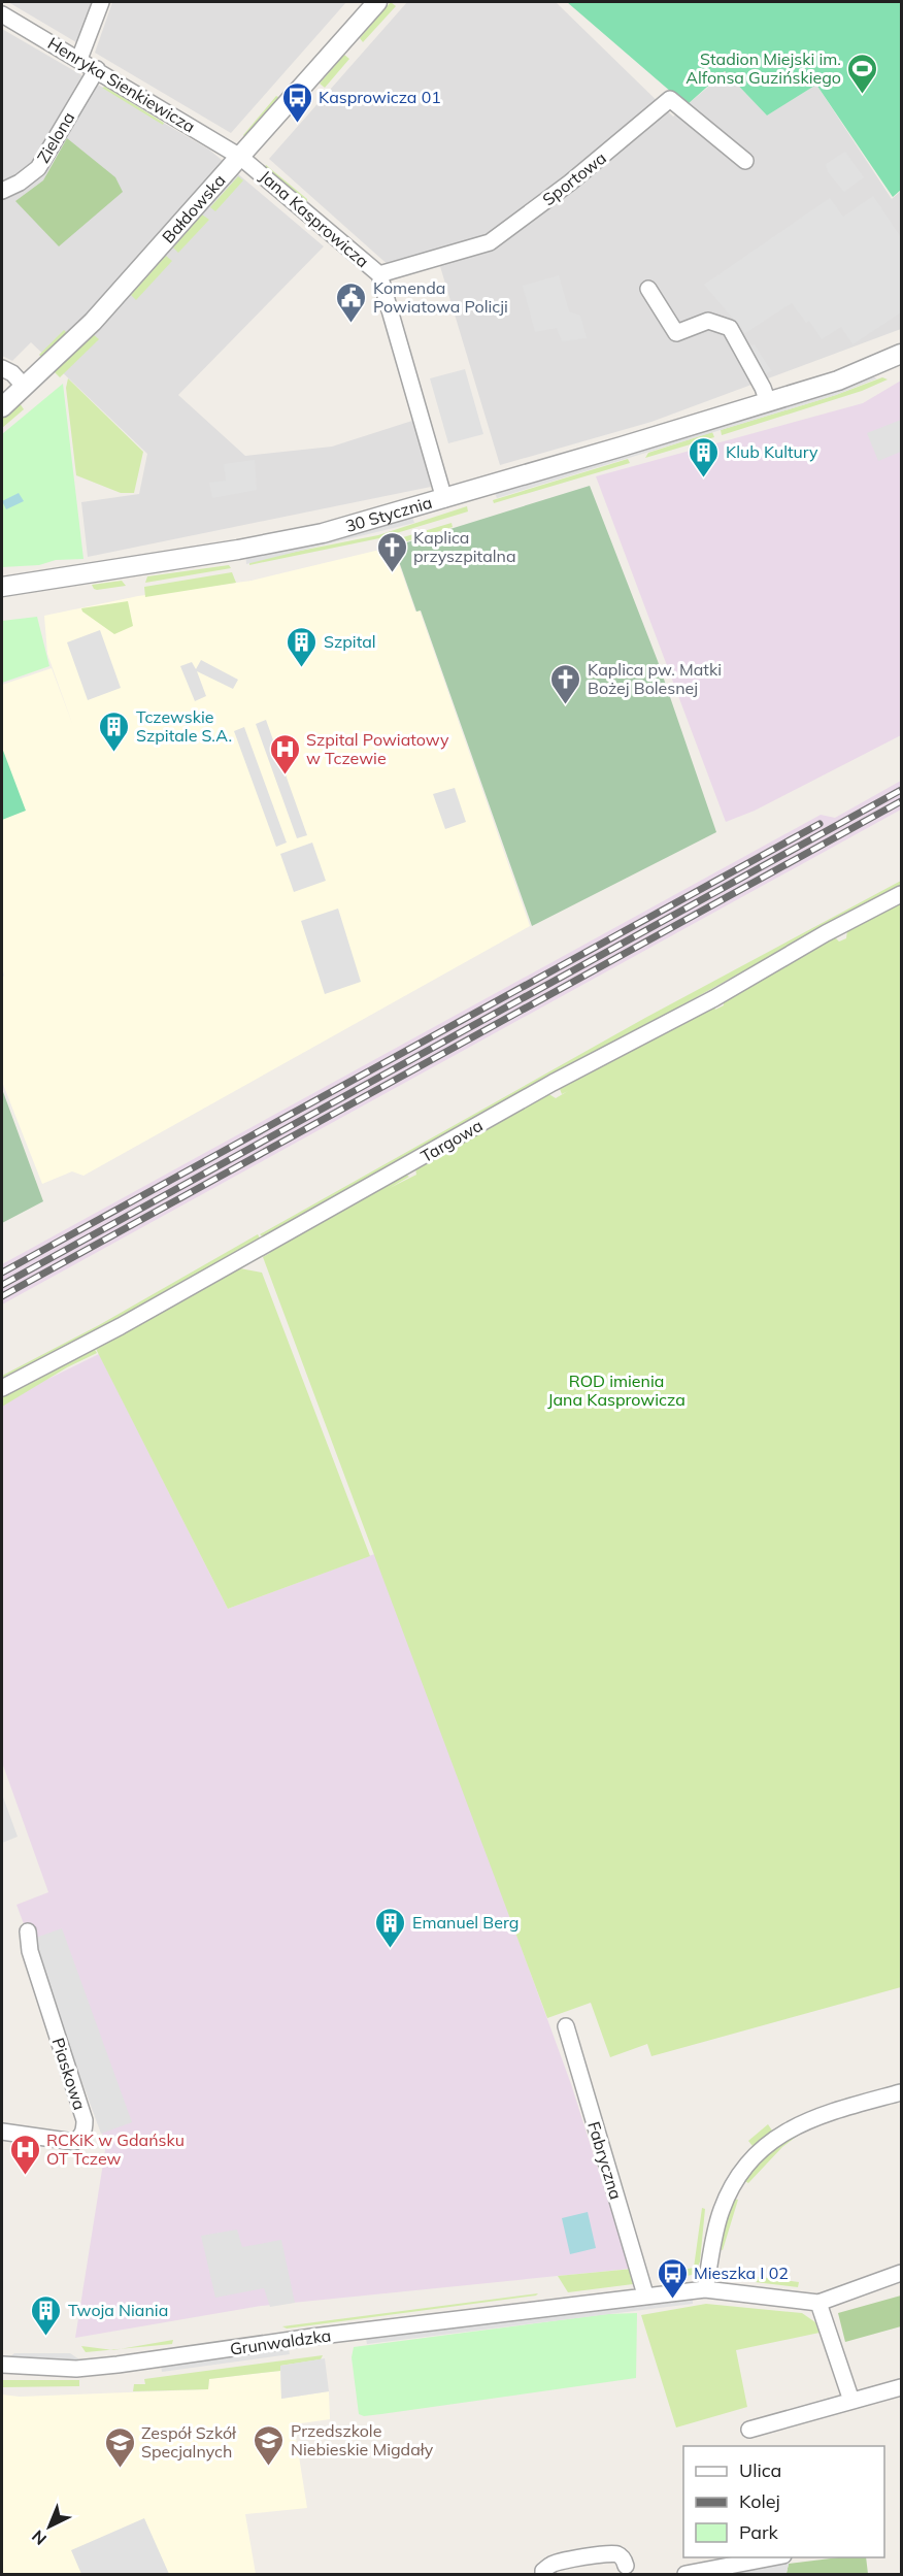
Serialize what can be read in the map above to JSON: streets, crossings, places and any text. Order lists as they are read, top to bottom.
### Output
{
  "streets": {
    "street": [
      "Henryka Sienkiewicza",
      "Zielona",
      "Sportowa",
      "Bałdowska",
      "Jana Kasprowicza",
      "30 Stycznia",
      "Targowa",
      "Piaskowa",
      "Fabryczna",
      "Grunwaldzka"
    ]
  },
  "crossings": [
    ["Henryka Sienkiewicza", "Zielona"],
    ["Henryka Sienkiewicza", "Bałdowska"],
    ["Henryka Sienkiewicza", "Jana Kasprowicza"],
    ["Sportowa", "Jana Kasprowicza"],
    ["Bałdowska", "Jana Kasprowicza"],
    ["Jana Kasprowicza", "30 Stycznia"],
    ["Fabryczna", "Grunwaldzka"]
  ],
  "parks": ["ROD imienia Jana Kasprowicza"],
  "places": {
    "sports": ["Stadion Miejski im. Alfonsa Guzińskiego"],
    "bus stop": ["Kasprowicza 01", "Mieszka I 02"],
    "public building": ["Komenda Powiatowa Policji"],
    "building": [
      "Klub Kultury",
      "Szpital",
      "Tczewskie Szpitale S.A.",
      "Emanuel Berg",
      "Twoja Niania"
    ],
    "church": ["Kaplica przyszpitalna", "Kaplica pw. Matki Bożej Bolesnej"],
    "hospital": ["Szpital Powiatowy w Tczewie", "RCKiK w Gdańsku OT Tczew"],
    "school or university": ["Przedszkole Niebieskie Migdały", "Zespół Szkół Specjalnych"]
  },
  "legend": ["Ulica", "Kolej", "Park"],
  "north": "bottom left"
}
